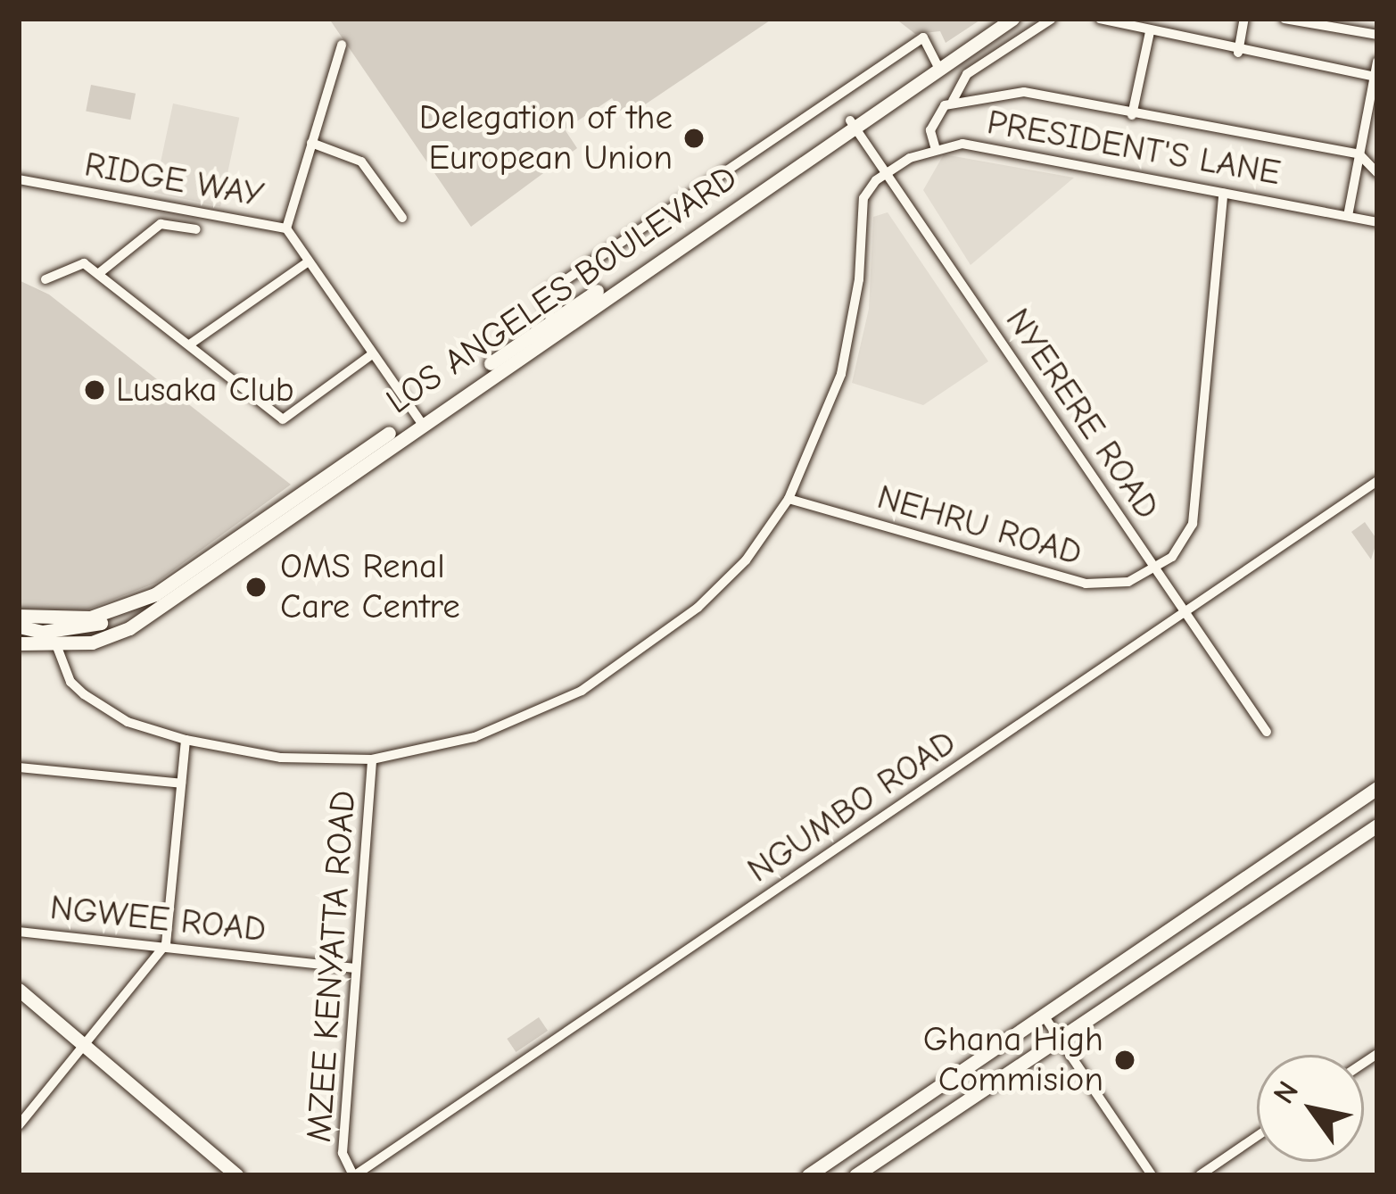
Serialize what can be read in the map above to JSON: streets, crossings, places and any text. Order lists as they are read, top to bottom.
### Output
{
  "streets": {
    "main road": ["LOS ANGELES BOULEVARD"],
    "street": [
      "PRESIDENT'S LANE",
      "RIDGE WAY",
      "NYERERE ROAD",
      "NEHRU ROAD",
      "NGUMBO ROAD",
      "NGWEE ROAD",
      "MZEE KENYATTA ROAD"
    ]
  },
  "crossings": [
    ["PRESIDENT'S LANE", "NYERERE ROAD"],
    ["RIDGE WAY", "LOS ANGELES BOULEVARD"],
    ["LOS ANGELES BOULEVARD", "NYERERE ROAD"],
    ["NYERERE ROAD", "NEHRU ROAD"],
    ["NYERERE ROAD", "NGUMBO ROAD"],
    ["NGUMBO ROAD", "MZEE KENYATTA ROAD"],
    ["NGWEE ROAD", "MZEE KENYATTA ROAD"]
  ],
  "places": [
    "Delegation of the European Union",
    "Lusaka Club",
    "OMS Renal Care Centre",
    "Ghana High Commision"
  ],
  "north": "top left"
}
